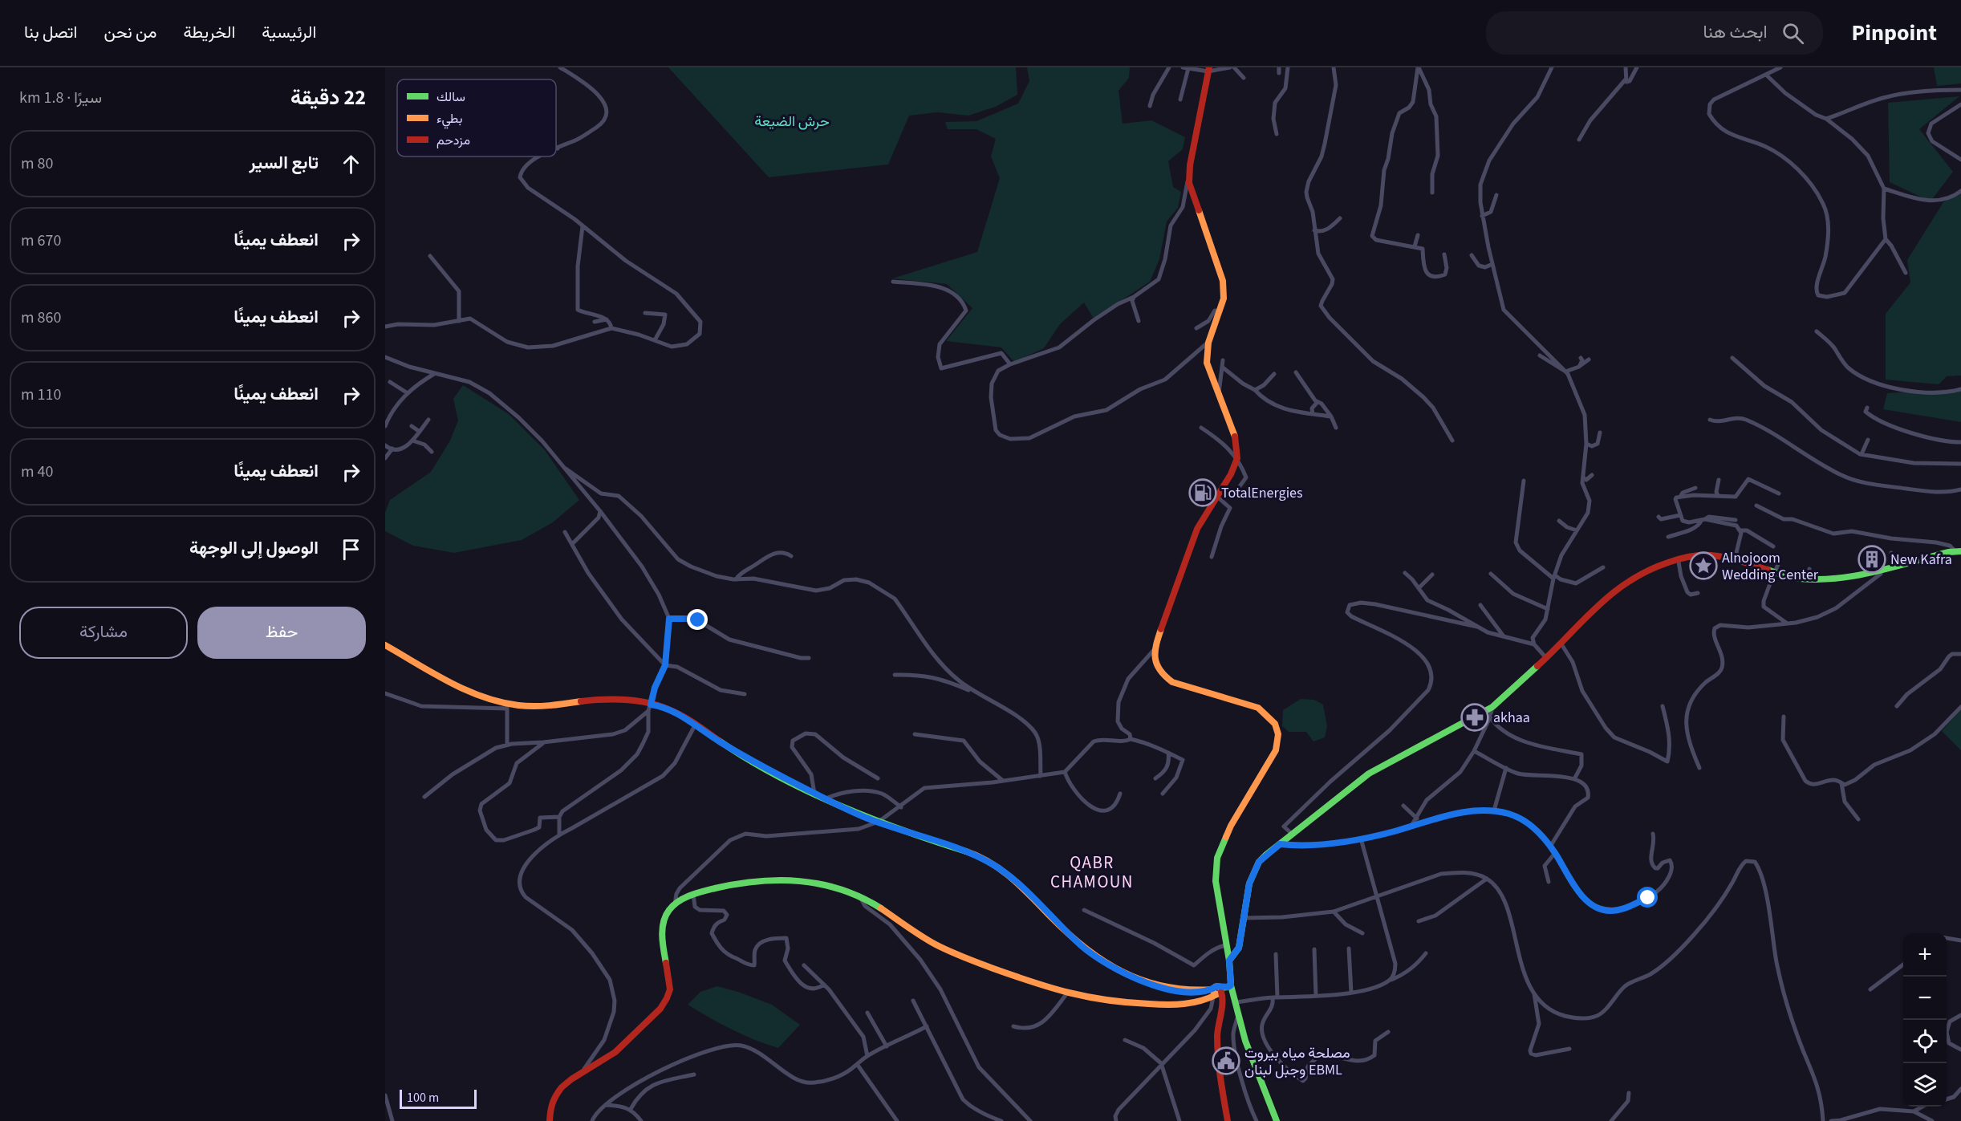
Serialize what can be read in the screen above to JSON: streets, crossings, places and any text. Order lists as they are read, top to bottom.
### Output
{
  "districts": ["QABR CHAMOUN"],
  "parks": ["حرش الضيعة"],
  "places": {
    "fuel station": ["TotalEnergies"],
    "building": ["New Kafra"],
    "place": ["Alnojoom Wedding Center"],
    "pharmacy": ["akhaa"],
    "public building": ["مصلحة مياه بيروت وجبل لبنان EBML"]
  },
  "legend": ["سالك", "بطيء", "مزدحم"],
  "scale_bar": "100 m",
  "page": {
    "header": "Pinpoint",
    "search": "ابحث هنا",
    "nav": [
      "الرئيسية",
      "الخريطة",
      "من نحن",
      "اتصل بنا"
    ],
    "heading": ["22 دقيقة", "سيرًا · 1.8 km"],
    "list": [
      ["تابع السير", "80 m"],
      ["انعطف يمينًا", "670 m"],
      ["انعطف يمينًا", "860 m"],
      ["انعطف يمينًا", "110 m"],
      ["انعطف يمينًا", "40 m"],
      "الوصول إلى الوجهة"
    ],
    "buttons": ["حفظ", "مشاركة"],
    "map_buttons": ["+", "−"],
    "scale": "100 m"
  }
}
